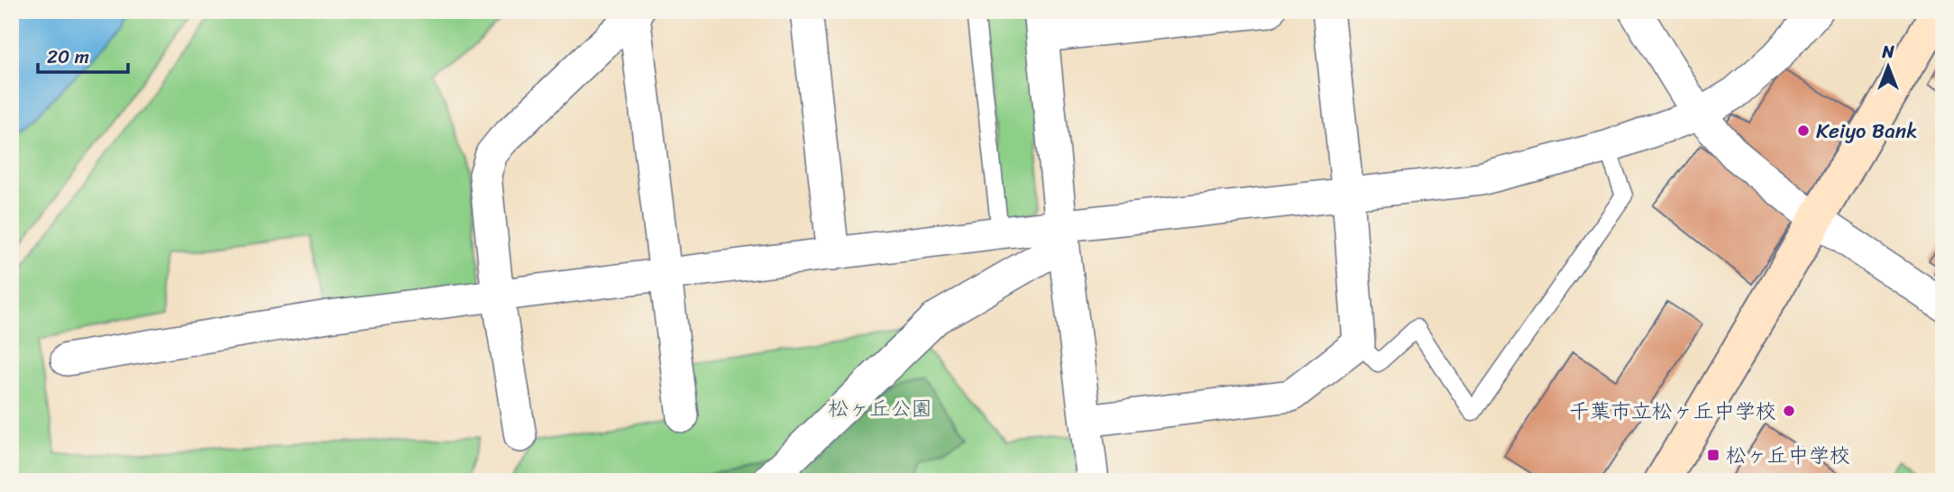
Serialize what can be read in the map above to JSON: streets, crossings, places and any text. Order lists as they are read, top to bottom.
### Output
{
  "parks": ["松ヶ丘公園"],
  "places": {
    "other": ["Keiyo Bank", "千葉市立松ヶ丘中学校"],
    "transit": ["松ヶ丘中学校"]
  },
  "scale_bar": "20 m",
  "north": "top"
}
